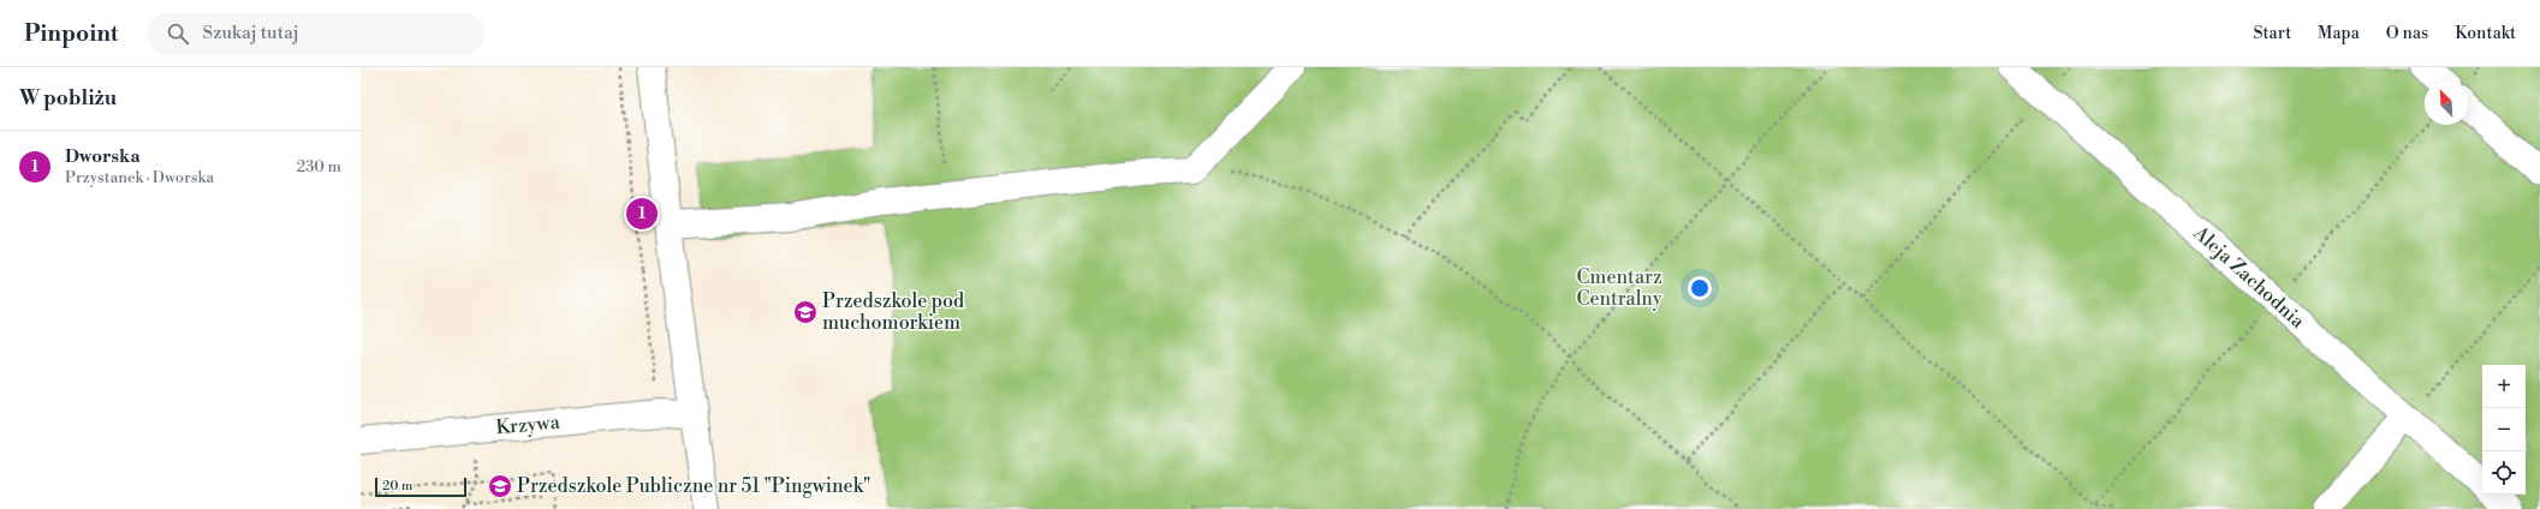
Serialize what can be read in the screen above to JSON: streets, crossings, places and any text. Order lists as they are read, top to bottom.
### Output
{
  "streets": {
    "street": ["Aleja Zachodnia", "Krzywa"]
  },
  "parks": ["Cmentarz Centralny"],
  "places": {
    "school or university": ["Przedszkole pod muchomorkiem", "Przedszkole Publiczne nr 51 \"Pingwinek\""]
  },
  "scale_bar": "20 m",
  "north": "top left",
  "page": {
    "header": "Pinpoint",
    "search": "Szukaj tutaj",
    "nav": [
      "Start",
      "Mapa",
      "O nas",
      "Kontakt"
    ],
    "heading": "W pobliżu",
    "list": [
      {
        "mark": "1",
        "name": "Dworska",
        "note": "Przystanek · Dworska",
        "value": "230 m"
      }
    ],
    "pins": "1",
    "map_buttons": ["+", "−"],
    "scale": "20 m"
  }
}
